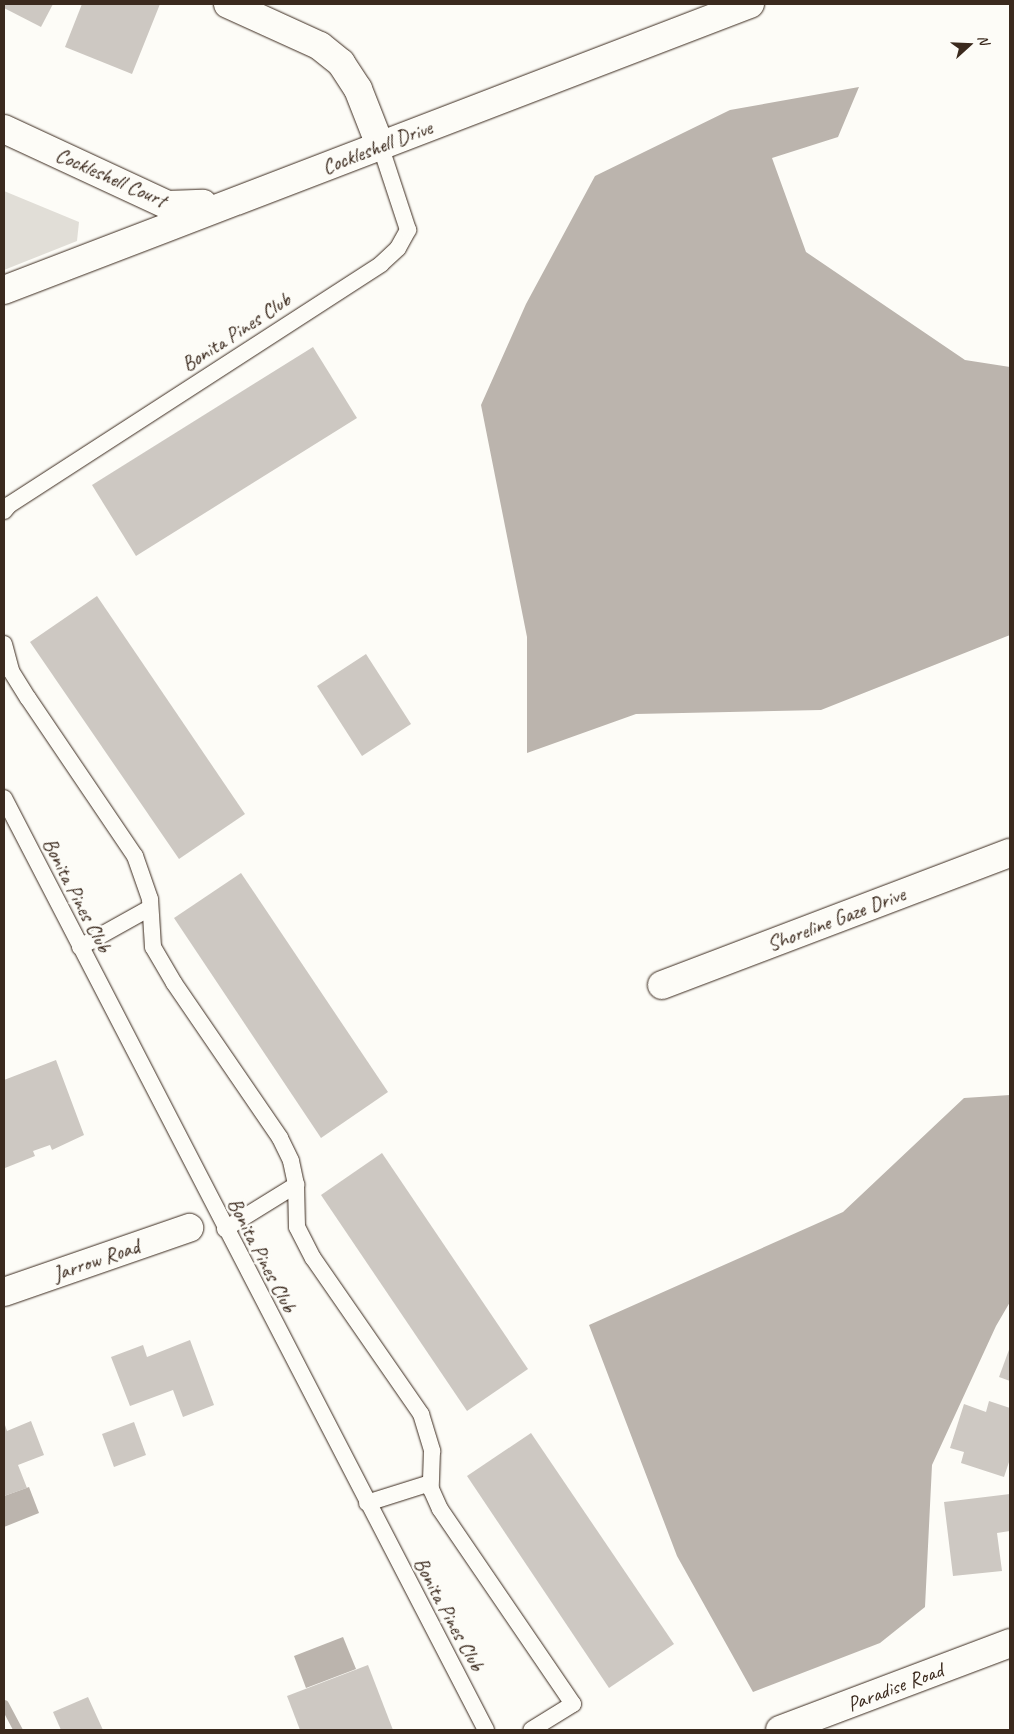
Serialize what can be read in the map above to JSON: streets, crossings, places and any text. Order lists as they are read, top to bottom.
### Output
{
  "streets": {
    "street": [
      "Cockleshell Drive",
      "Cockleshell Court",
      "Shoreline Gaze Drive",
      "Jarrow Road",
      "Paradise Road"
    ],
    "lane": ["Bonita Pines Club"]
  },
  "crossings": [
    ["Cockleshell Drive", "Cockleshell Court"],
    ["Cockleshell Drive", "Bonita Pines Club"]
  ],
  "north": "right"
}
